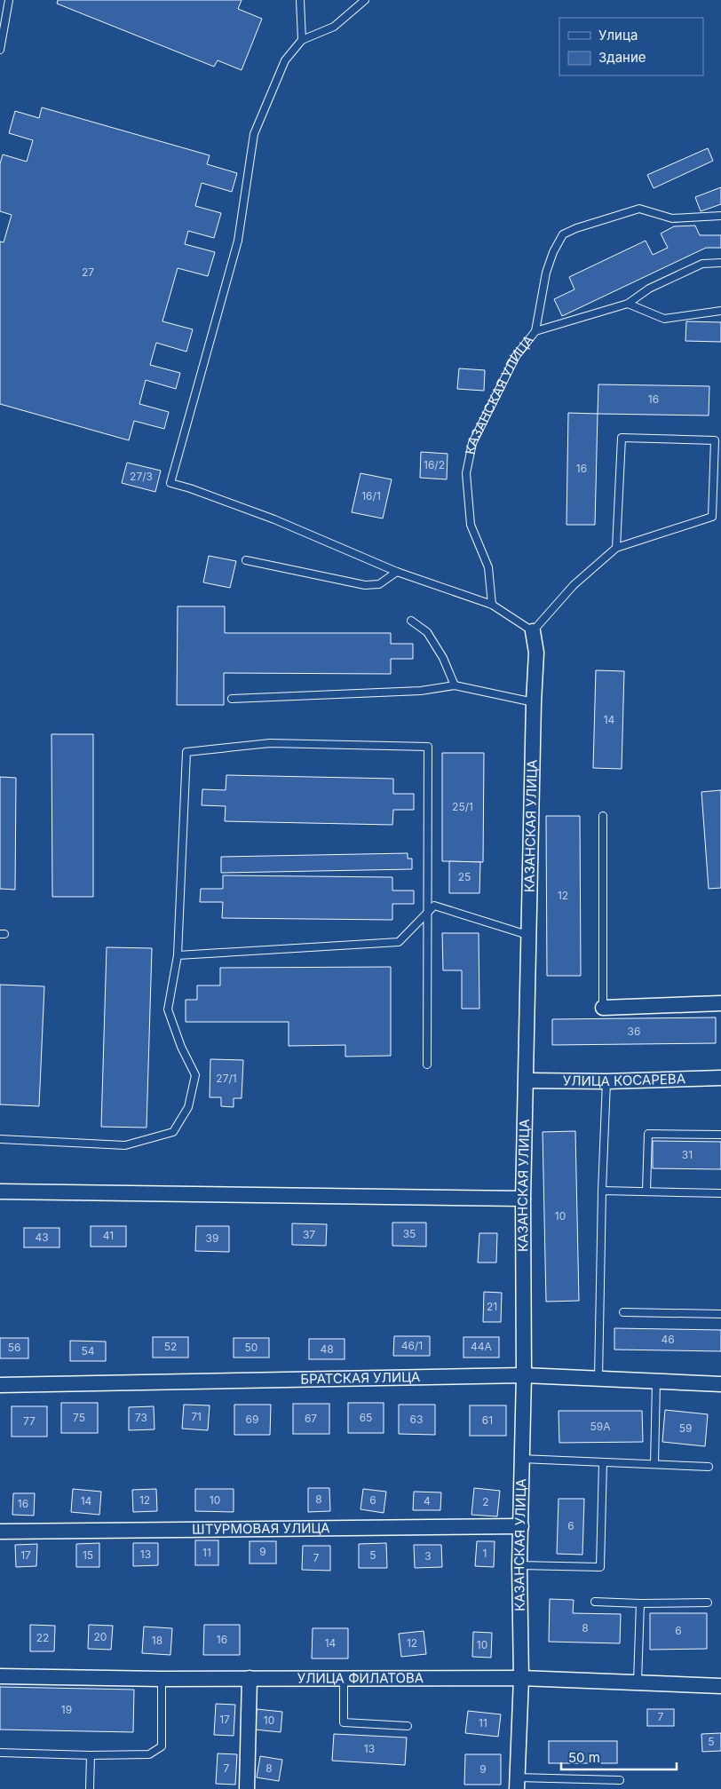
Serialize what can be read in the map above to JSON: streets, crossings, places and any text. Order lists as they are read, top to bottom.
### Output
{
  "streets": {
    "street": [
      "КАЗАНСКАЯ УЛИЦА",
      "УЛИЦА КОСАРЕВА",
      "БРАТСКАЯ УЛИЦА",
      "ШТУРМОВАЯ УЛИЦА",
      "УЛИЦА ФИЛАТОВА"
    ]
  },
  "crossings": [
    ["КАЗАНСКАЯ УЛИЦА", "УЛИЦА КОСАРЕВА"],
    ["КАЗАНСКАЯ УЛИЦА", "БРАТСКАЯ УЛИЦА"],
    ["КАЗАНСКАЯ УЛИЦА", "ШТУРМОВАЯ УЛИЦА"],
    ["КАЗАНСКАЯ УЛИЦА", "УЛИЦА ФИЛАТОВА"]
  ],
  "house_numbers": [
    "27",
    "16",
    "16/2",
    "16",
    "27/3",
    "16/1",
    "14",
    "25/1",
    "25",
    "12",
    "36",
    "27/1",
    "31",
    "10",
    "35",
    "37",
    "41",
    "43",
    "39",
    "21",
    "46",
    "46/1",
    "52",
    "44А",
    "56",
    "50",
    "48",
    "54",
    "71",
    "75",
    "73",
    "65",
    "67",
    "69",
    "63",
    "61",
    "77",
    "59А",
    "59",
    "8",
    "12",
    "10",
    "6",
    "14",
    "4",
    "2",
    "16",
    "6",
    "9",
    "11",
    "1",
    "13",
    "17",
    "15",
    "5",
    "3",
    "7",
    "8",
    "6",
    "20",
    "22",
    "16",
    "18",
    "14",
    "12",
    "10",
    "19",
    "7",
    "17",
    "10",
    "11",
    "5",
    "13",
    "7",
    "8",
    "9"
  ],
  "legend": ["Улица", "Здание"],
  "scale_bar": "50 m"
}
